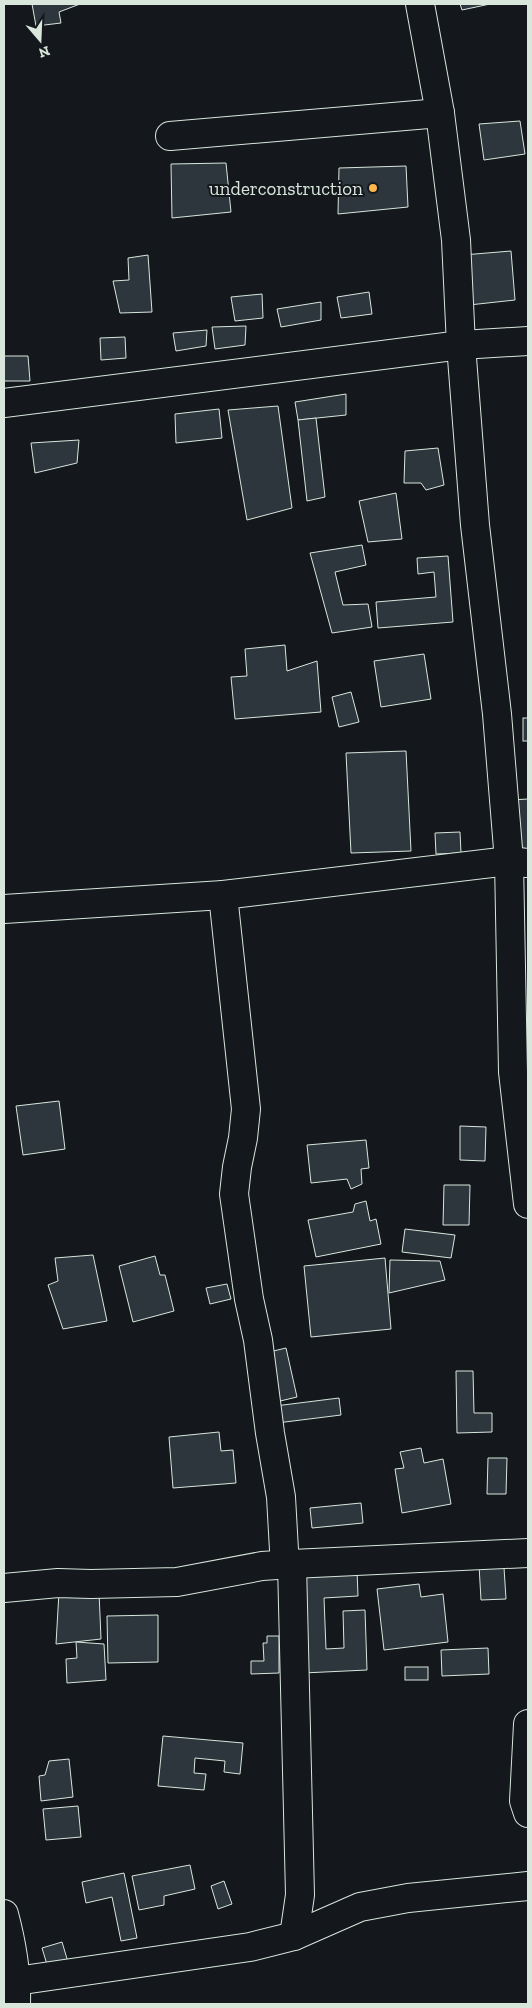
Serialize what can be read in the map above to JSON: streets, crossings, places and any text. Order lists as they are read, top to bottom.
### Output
{
  "places": ["underconstruction"],
  "north": "bottom"
}
